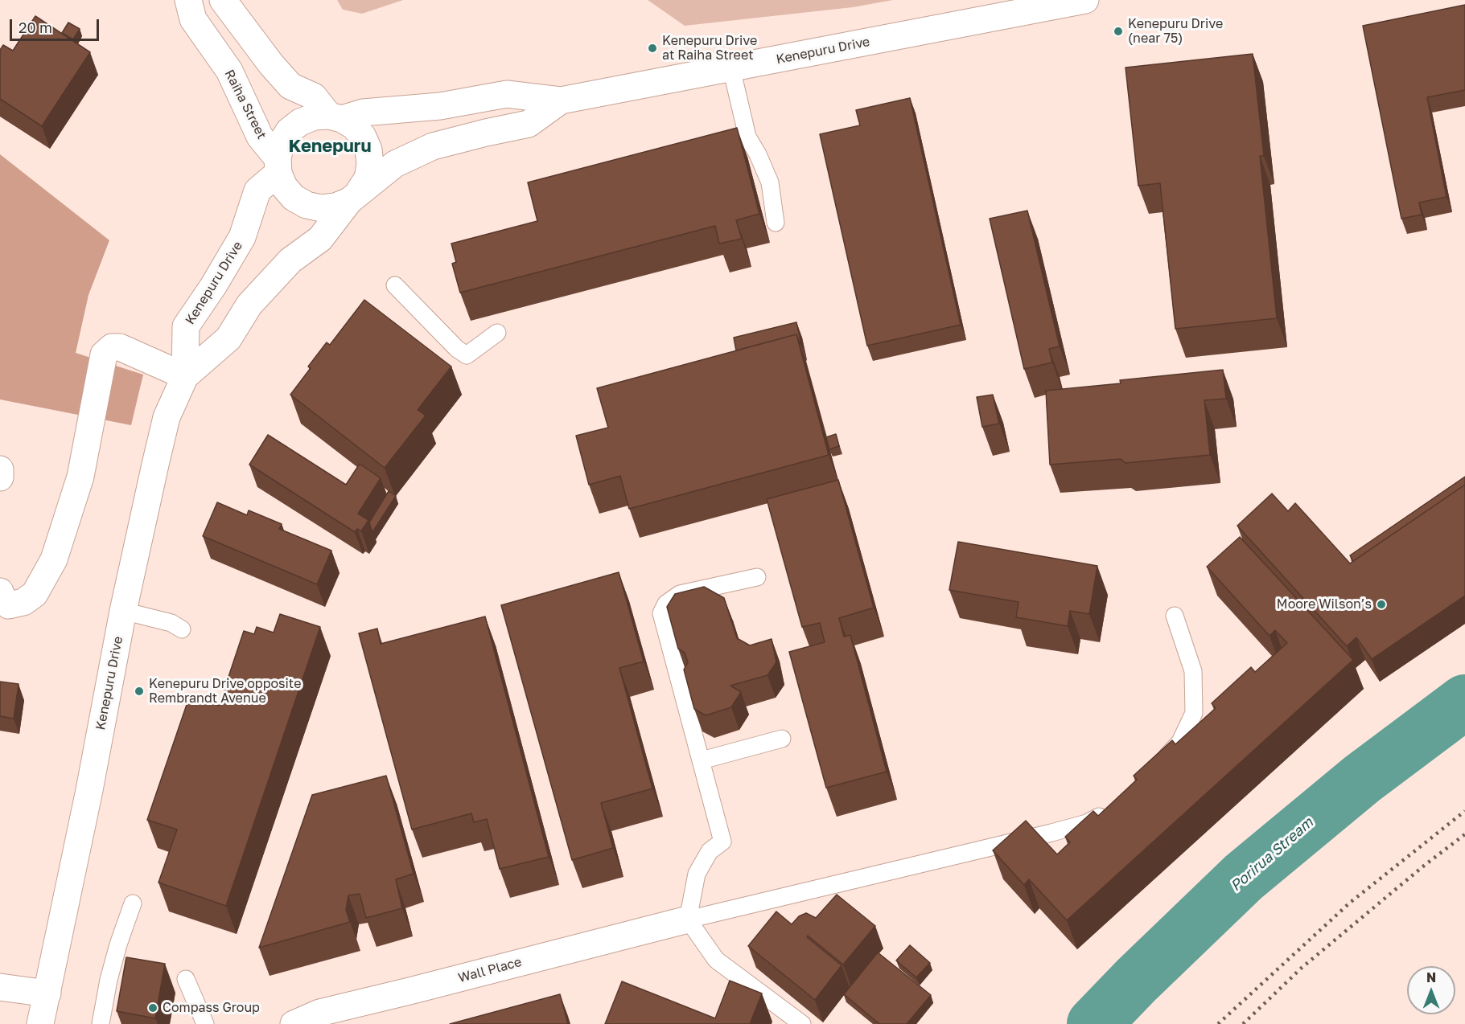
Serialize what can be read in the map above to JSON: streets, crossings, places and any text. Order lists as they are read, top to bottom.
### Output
{
  "streets": {
    "main road": ["Kenepuru Drive", "Raiha Street", "Wall Place"]
  },
  "crossings": [
    ["Kenepuru Drive", "Raiha Street"]
  ],
  "districts": ["Kenepuru"],
  "water": ["Porirua Stream"],
  "places": [
    "Kenepuru Drive (near 75)",
    "Kenepuru Drive at Raiha Street",
    "Moore Wilson’s",
    "Kenepuru Drive opposite Rembrandt Avenue",
    "Compass Group"
  ],
  "scale_bar": "20 m",
  "north": "top"
}
